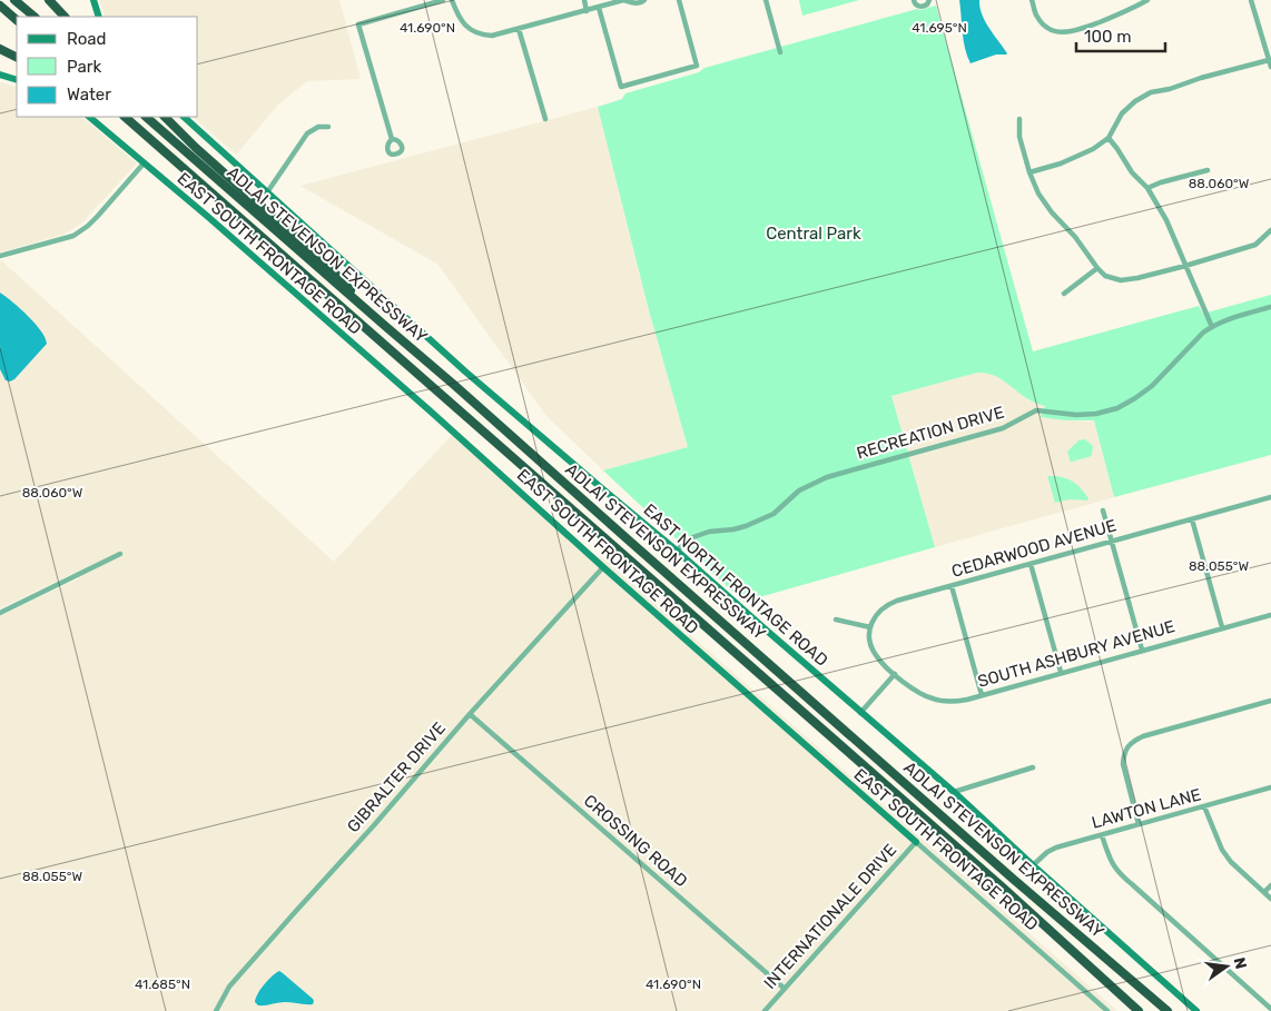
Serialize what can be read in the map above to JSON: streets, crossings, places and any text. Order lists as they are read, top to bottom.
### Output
{
  "streets": {
    "highway": ["ADLAI STEVENSON EXPRESSWAY"],
    "street": [
      "EAST SOUTH FRONTAGE ROAD",
      "RECREATION DRIVE",
      "CEDARWOOD AVENUE",
      "EAST NORTH FRONTAGE ROAD",
      "SOUTH ASHBURY AVENUE",
      "GIBRALTER DRIVE",
      "LAWTON LANE",
      "CROSSING ROAD",
      "INTERNATIONALE DRIVE"
    ]
  },
  "crossings": [
    ["EAST SOUTH FRONTAGE ROAD", "GIBRALTER DRIVE"],
    ["EAST SOUTH FRONTAGE ROAD", "INTERNATIONALE DRIVE"],
    ["RECREATION DRIVE", "EAST NORTH FRONTAGE ROAD"],
    ["EAST NORTH FRONTAGE ROAD", "LAWTON LANE"],
    ["GIBRALTER DRIVE", "CROSSING ROAD"],
    ["CROSSING ROAD", "INTERNATIONALE DRIVE"]
  ],
  "parks": ["Central Park"],
  "legend": ["Road", "Park", "Water"],
  "scale_bar": "100 m",
  "north": "right",
  "coordinates": [
    "41.690°N",
    "41.695°N",
    "88.060°W",
    "88.055°W",
    "41.685°N"
  ]
}
